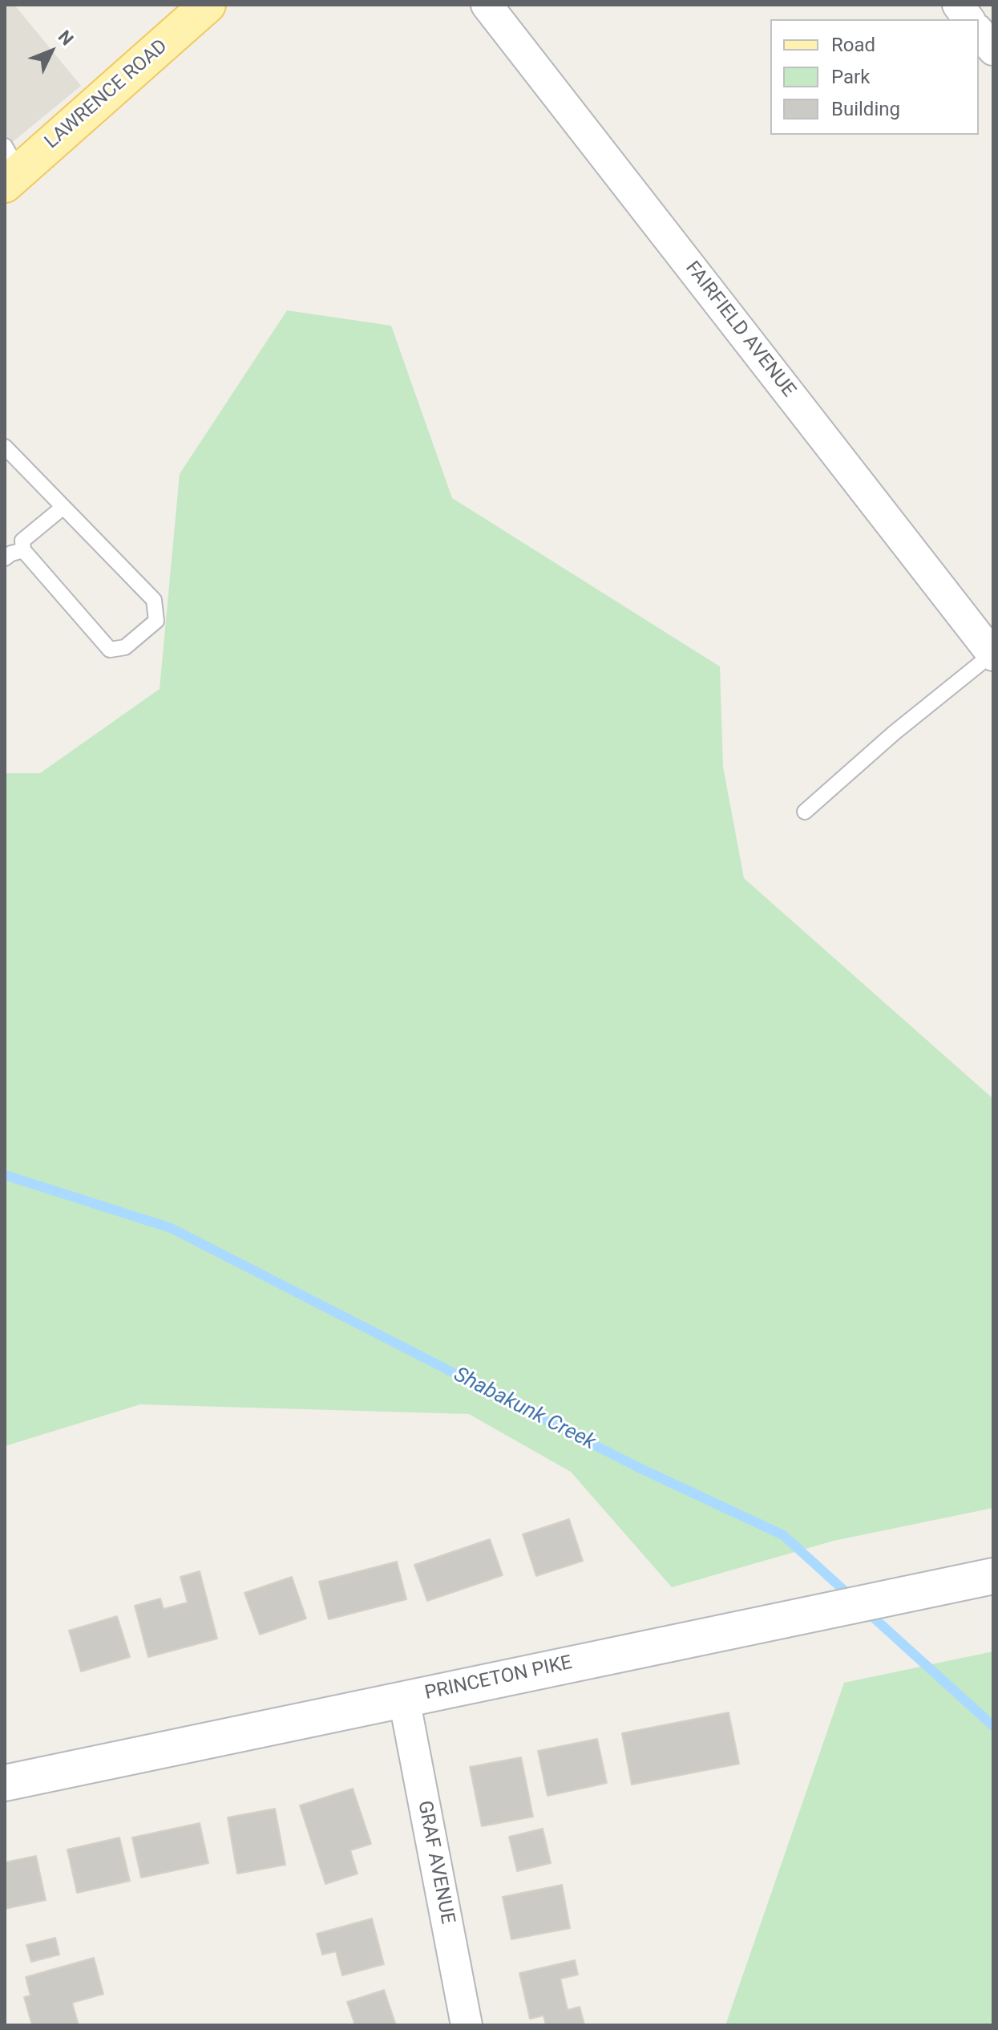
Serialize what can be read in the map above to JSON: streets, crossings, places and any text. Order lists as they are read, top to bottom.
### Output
{
  "streets": {
    "main road": ["LAWRENCE ROAD", "PRINCETON PIKE"],
    "street": ["FAIRFIELD AVENUE", "GRAF AVENUE"]
  },
  "crossings": [
    ["PRINCETON PIKE", "GRAF AVENUE"]
  ],
  "water": ["Shabakunk Creek"],
  "legend": ["Road", "Park", "Building"],
  "north": "top right"
}
